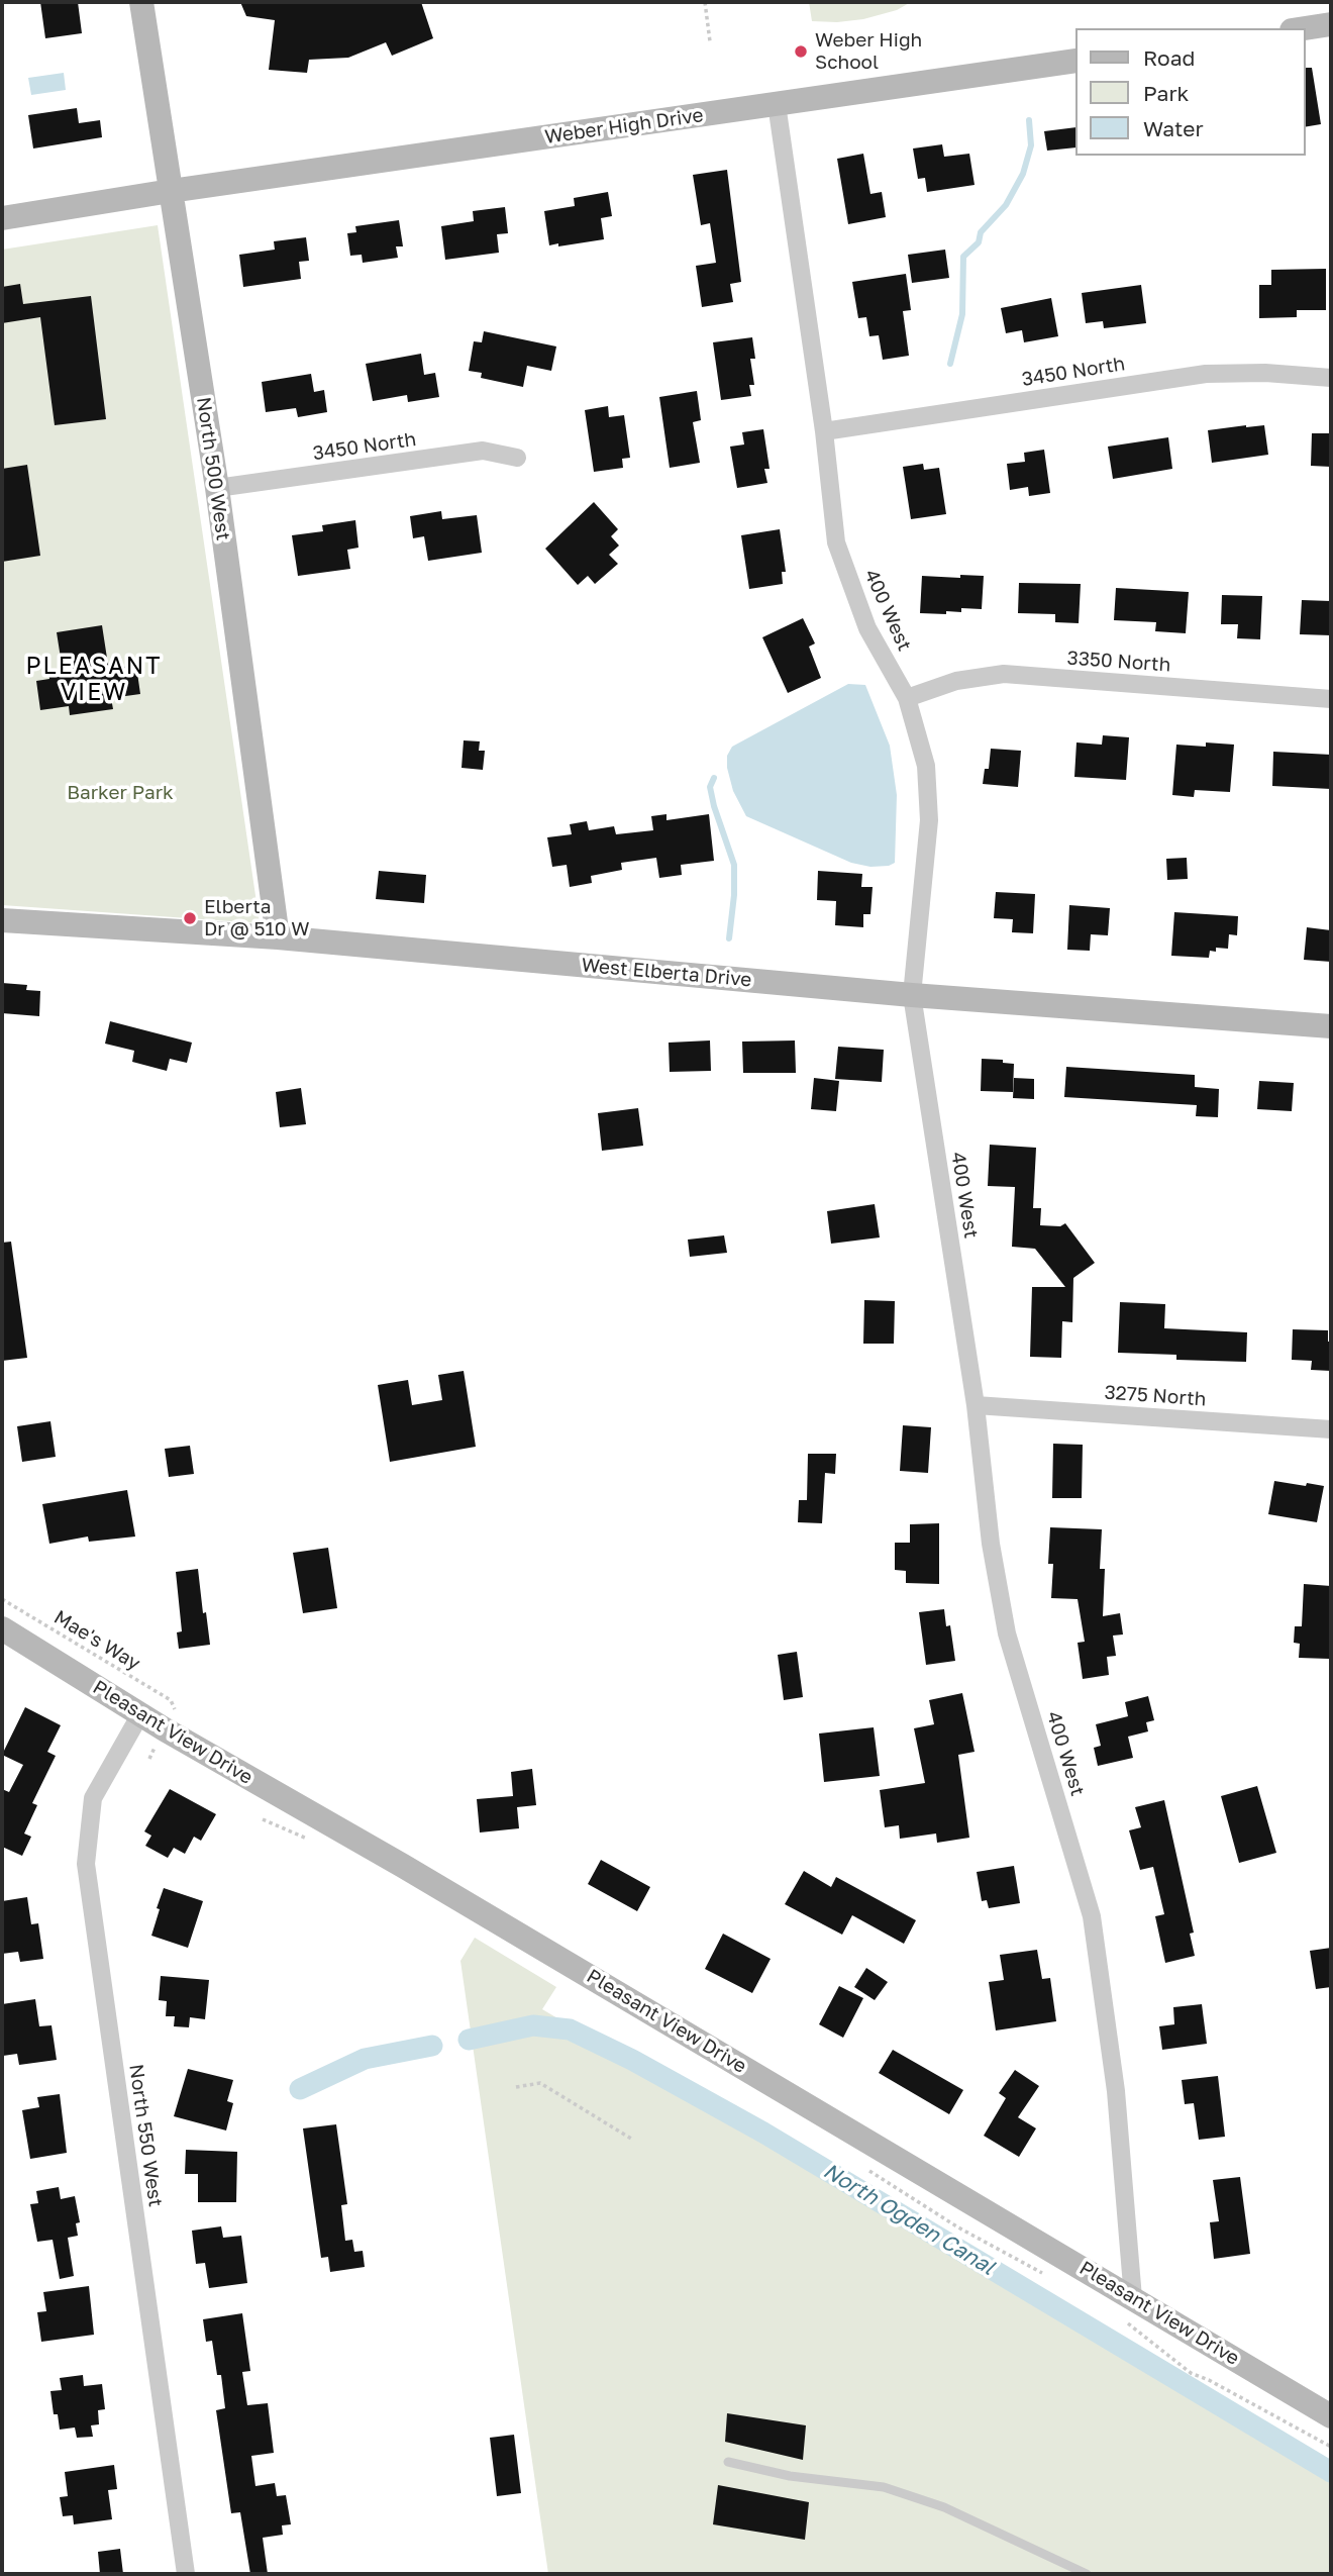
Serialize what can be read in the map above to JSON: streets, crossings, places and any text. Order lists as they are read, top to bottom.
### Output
{
  "streets": {
    "street": [
      "Weber High Drive",
      "3450 North",
      "North 500 West",
      "400 West",
      "3350 North",
      "West Elberta Drive",
      "3275 North",
      "Pleasant View Drive",
      "North 550 West"
    ],
    "path": ["Mae's Way"]
  },
  "crossings": [
    ["Weber High Drive", "North 500 West"],
    ["Weber High Drive", "400 West"],
    ["3450 North", "North 500 West"],
    ["3450 North", "400 West"],
    ["North 500 West", "West Elberta Drive"],
    ["400 West", "3350 North"],
    ["400 West", "West Elberta Drive"],
    ["400 West", "3275 North"],
    ["400 West", "Pleasant View Drive"],
    ["Pleasant View Drive", "North 550 West"]
  ],
  "districts": ["PLEASANT VIEW"],
  "water": ["North Ogden Canal"],
  "parks": ["Barker Park"],
  "places": ["Weber High School", "Elberta Dr @ 510 W"],
  "legend": ["Road", "Park", "Water"]
}
